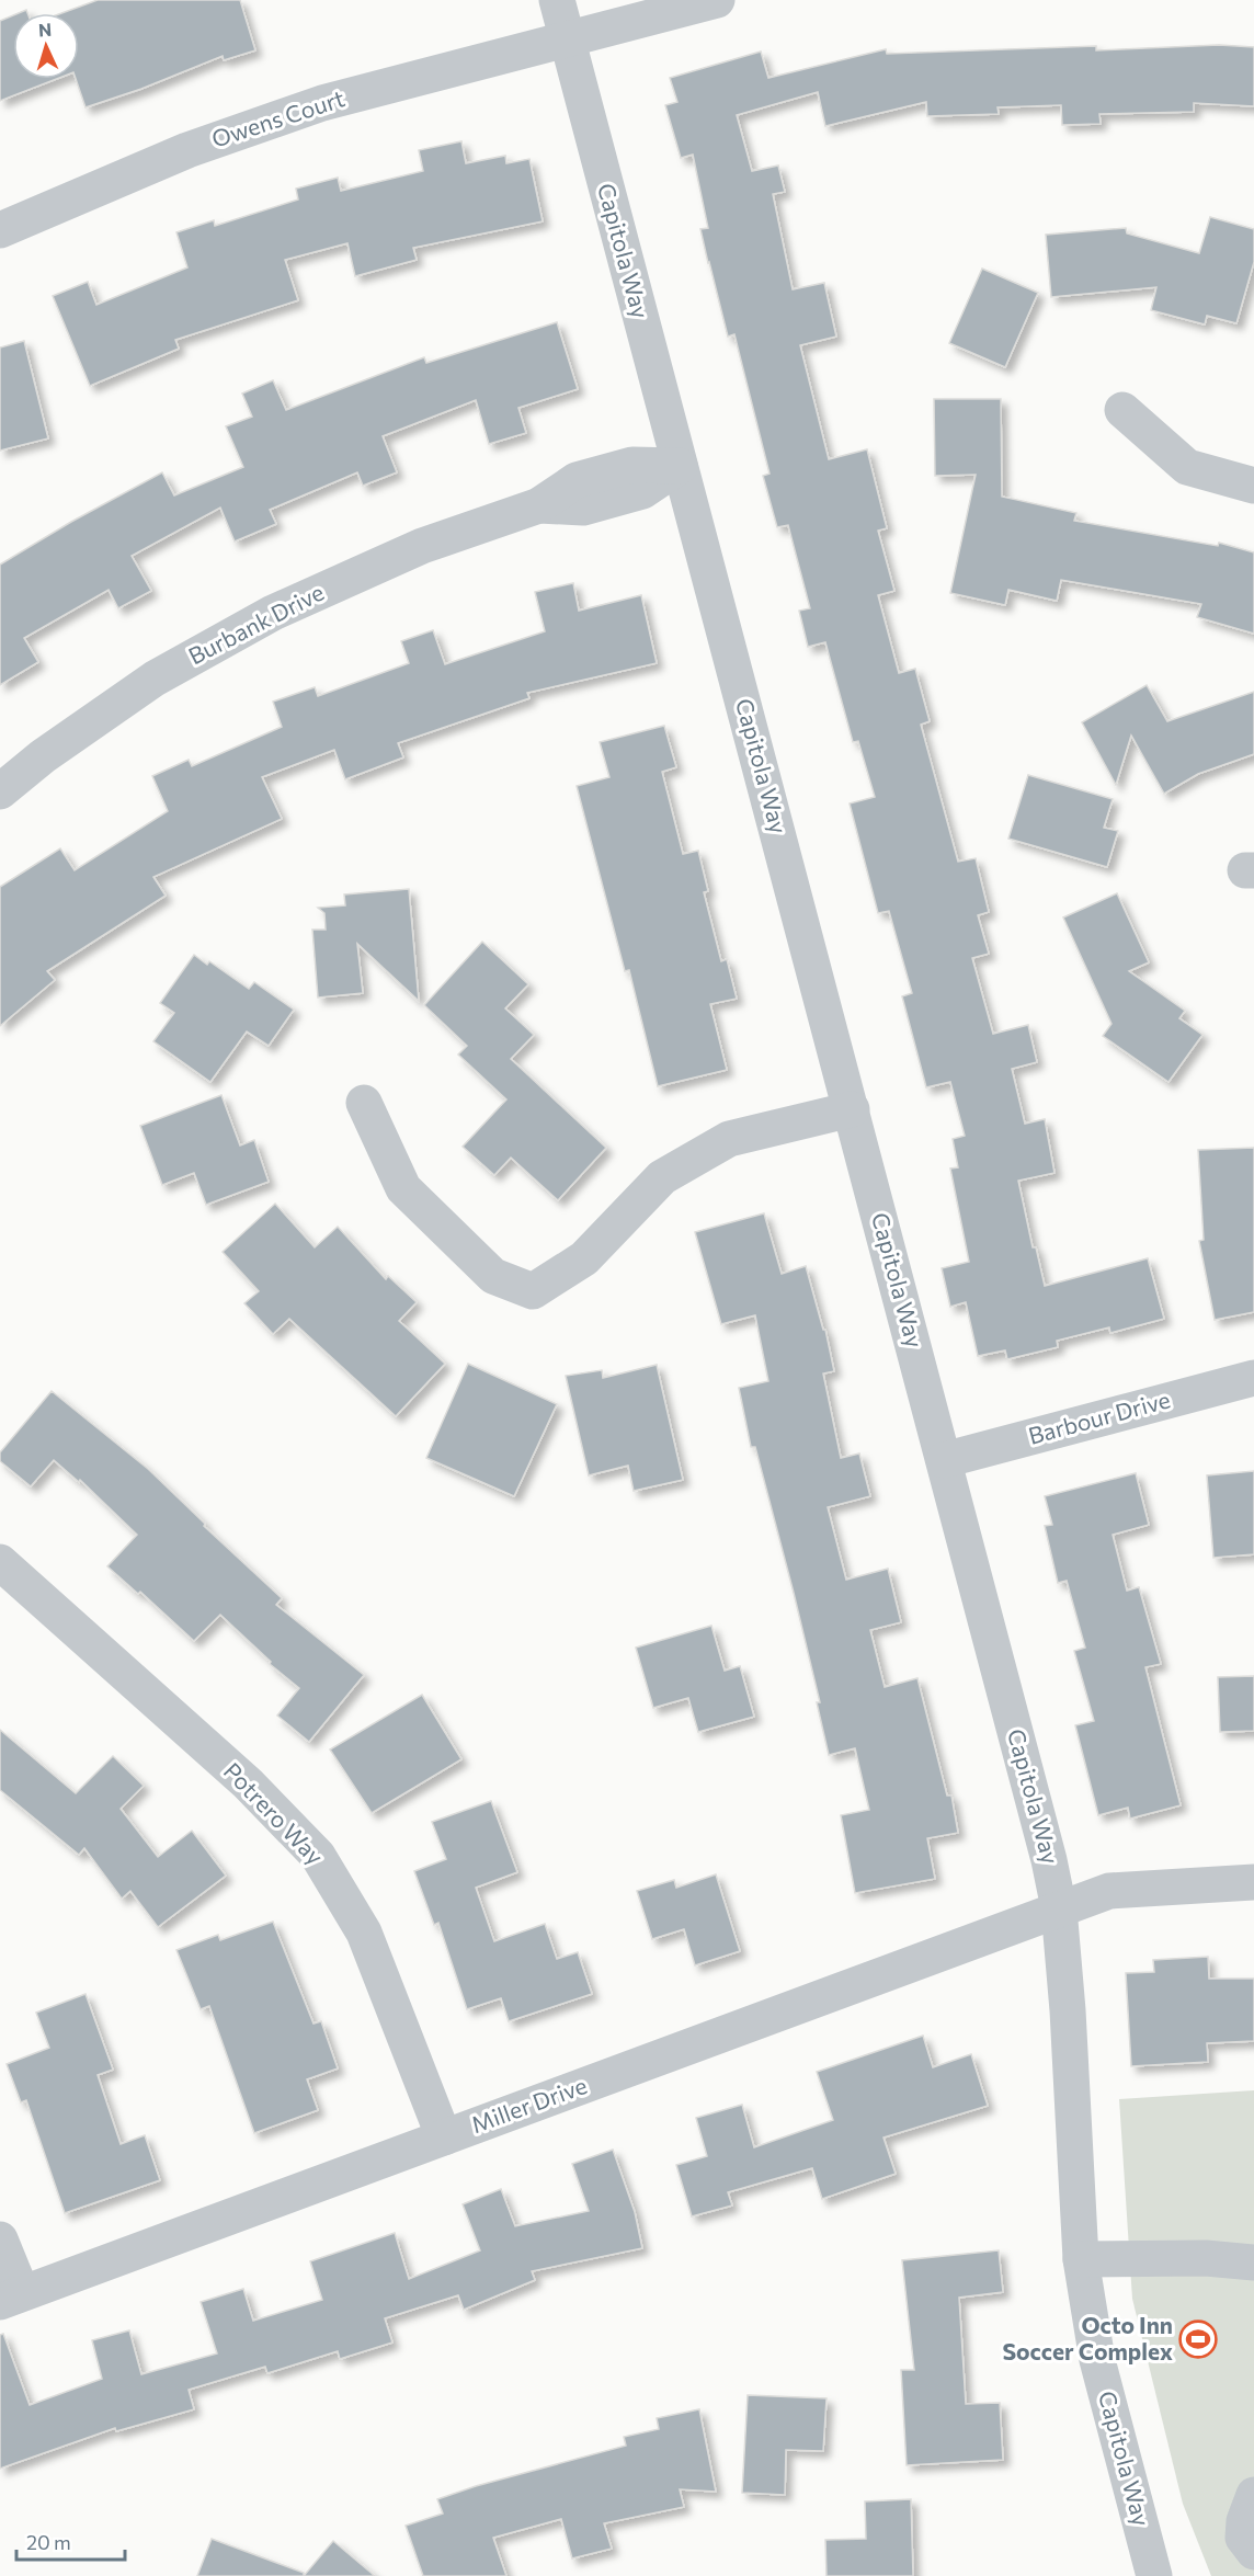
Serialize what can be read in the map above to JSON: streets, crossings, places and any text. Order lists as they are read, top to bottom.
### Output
{
  "streets": {
    "street": [
      "Owens Court",
      "Capitola Way",
      "Burbank Drive",
      "Barbour Drive",
      "Potrero Way",
      "Miller Drive"
    ]
  },
  "crossings": [
    ["Owens Court", "Capitola Way"],
    ["Capitola Way", "Burbank Drive"],
    ["Capitola Way", "Barbour Drive"],
    ["Capitola Way", "Miller Drive"],
    ["Potrero Way", "Miller Drive"]
  ],
  "places": {
    "sports": ["Octo Inn Soccer Complex"]
  },
  "scale_bar": "20 m",
  "north": "top"
}
